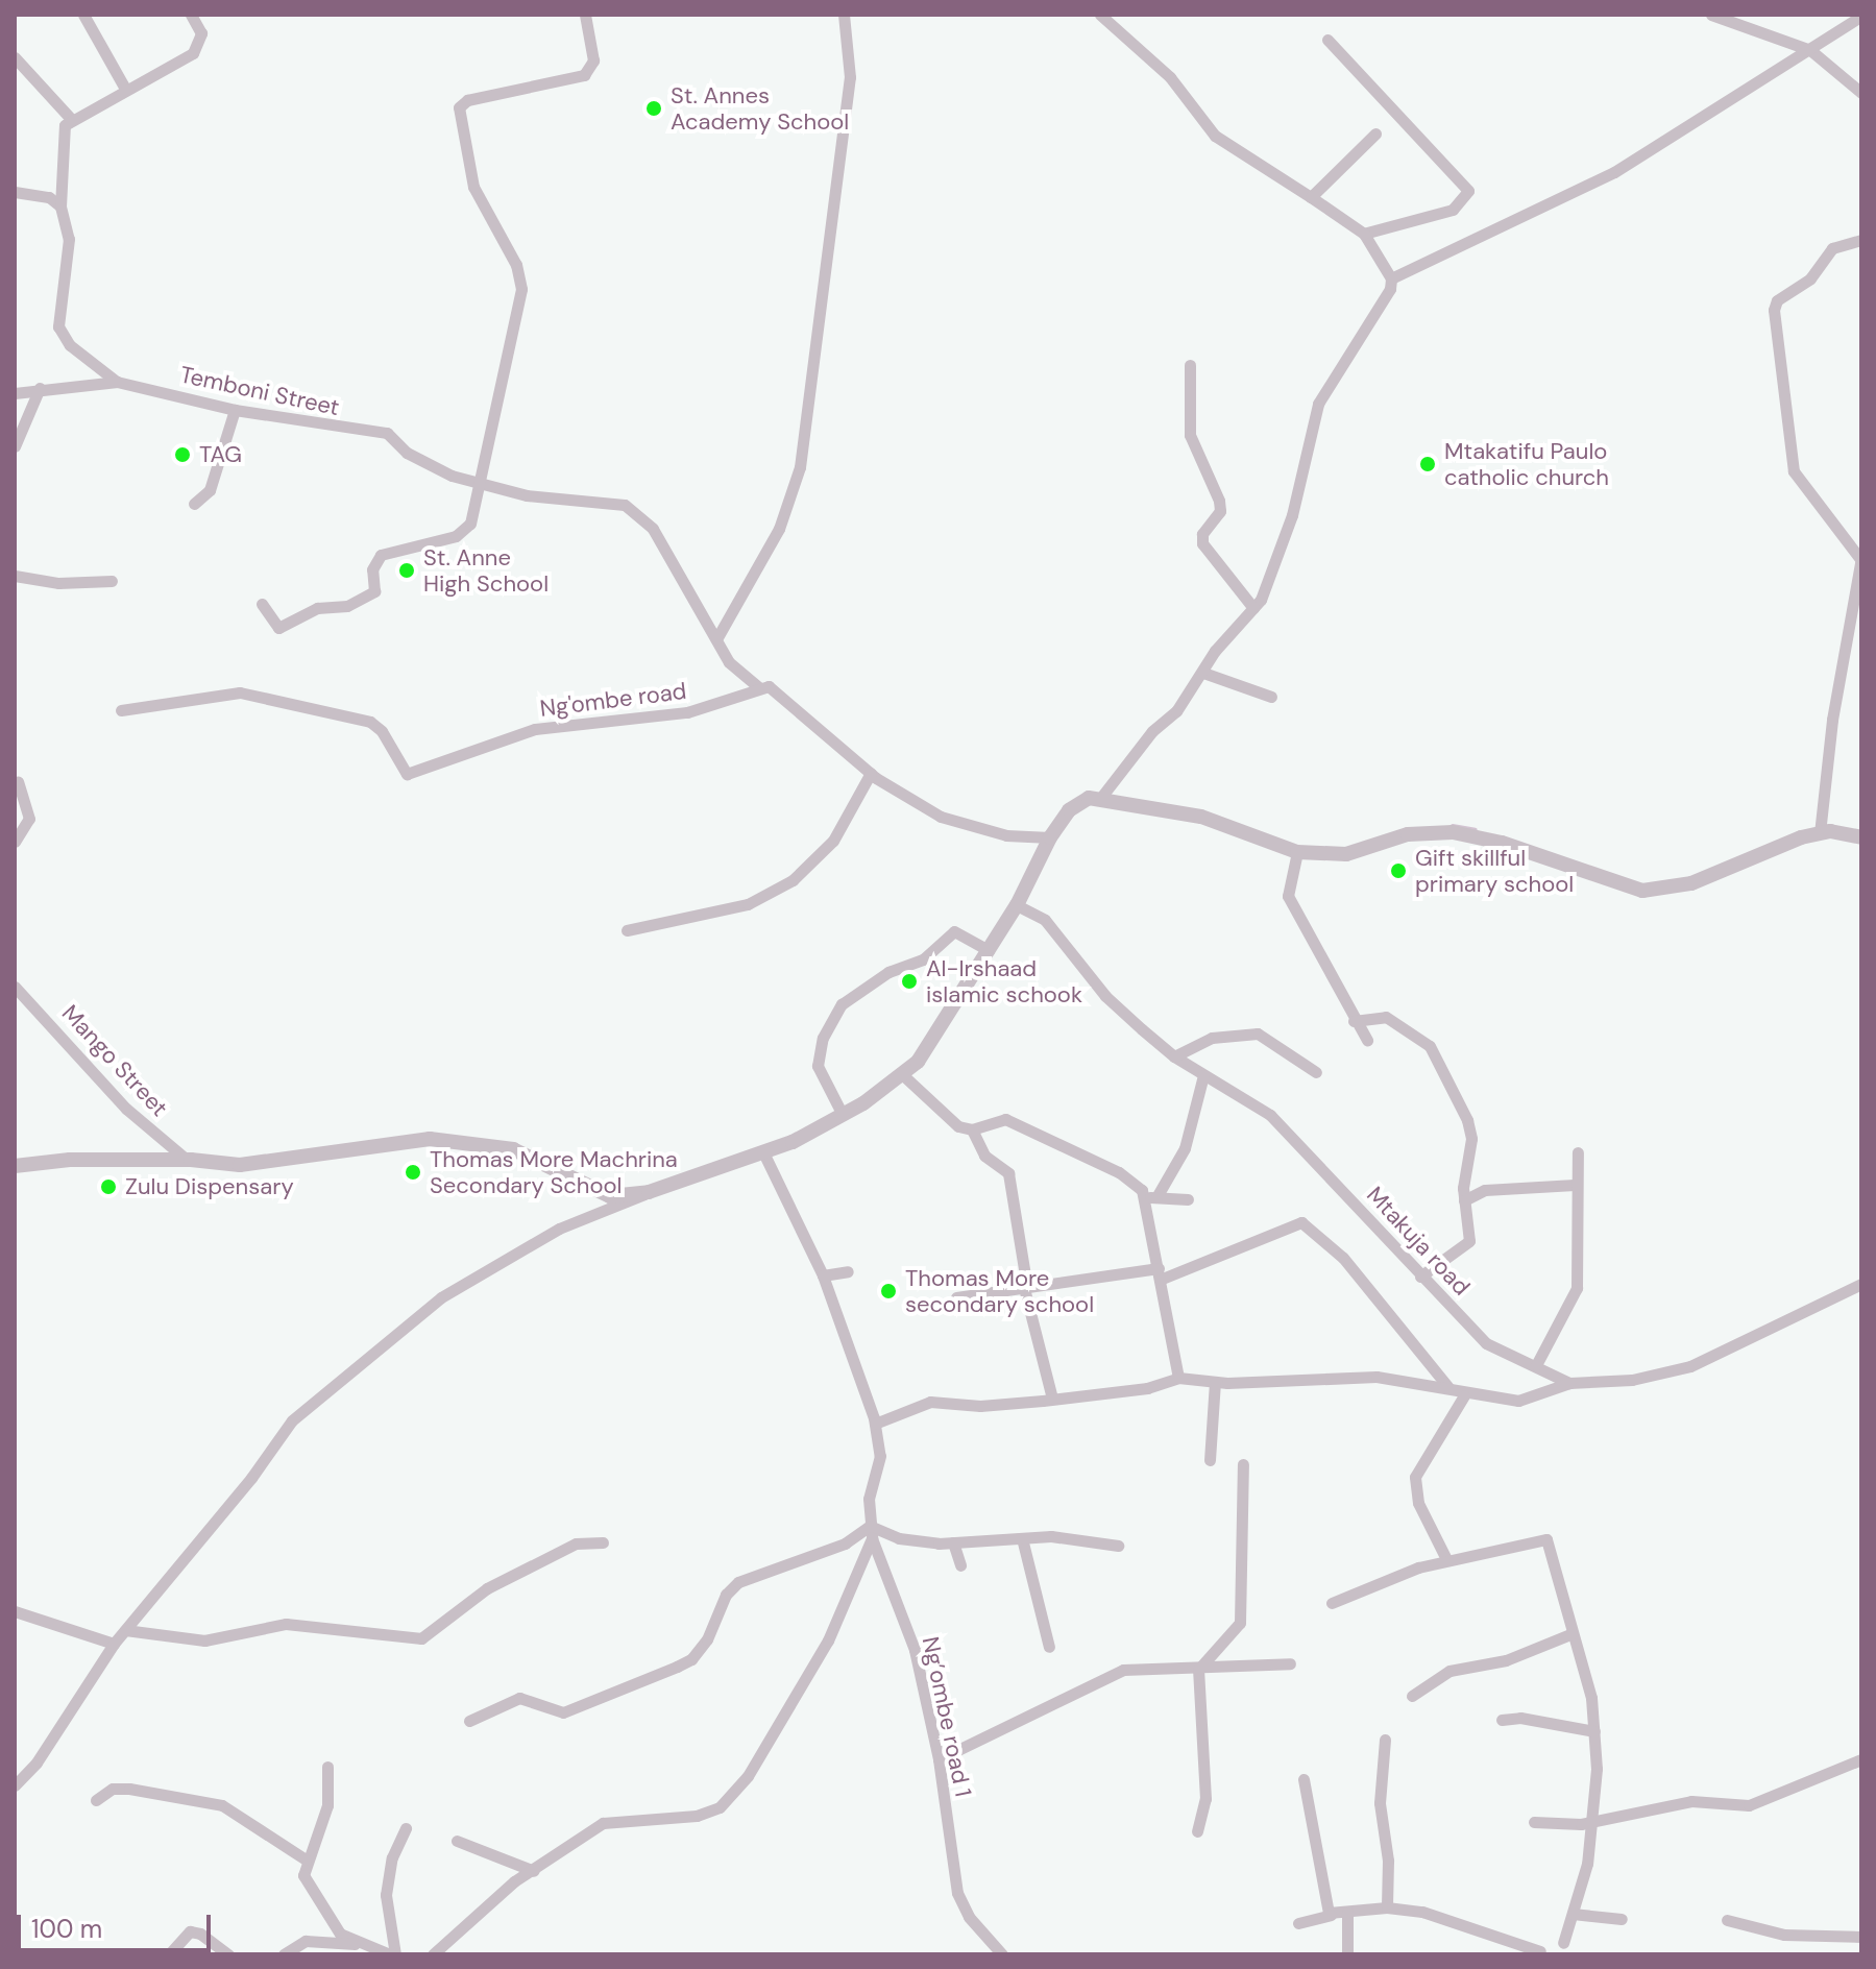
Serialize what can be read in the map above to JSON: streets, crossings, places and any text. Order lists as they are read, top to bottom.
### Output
{
  "streets": {
    "street": [
      "Temboni Street",
      "Ng'ombe road",
      "Mango Street",
      "Mtakuja road",
      "Ng’ombe road 1"
    ]
  },
  "crossings": [
    ["Temboni Street", "Ng'ombe road"]
  ],
  "places": [
    "St. Annes Academy School",
    "TAG",
    "Mtakatifu Paulo catholic church",
    "St. Anne High School",
    "Gift skillful primary school",
    "Al-Irshaad islamic schook",
    "Thomas More Machrina Secondary School",
    "Zulu Dispensary",
    "Thomas More secondary school"
  ],
  "scale_bar": "100 m"
}
